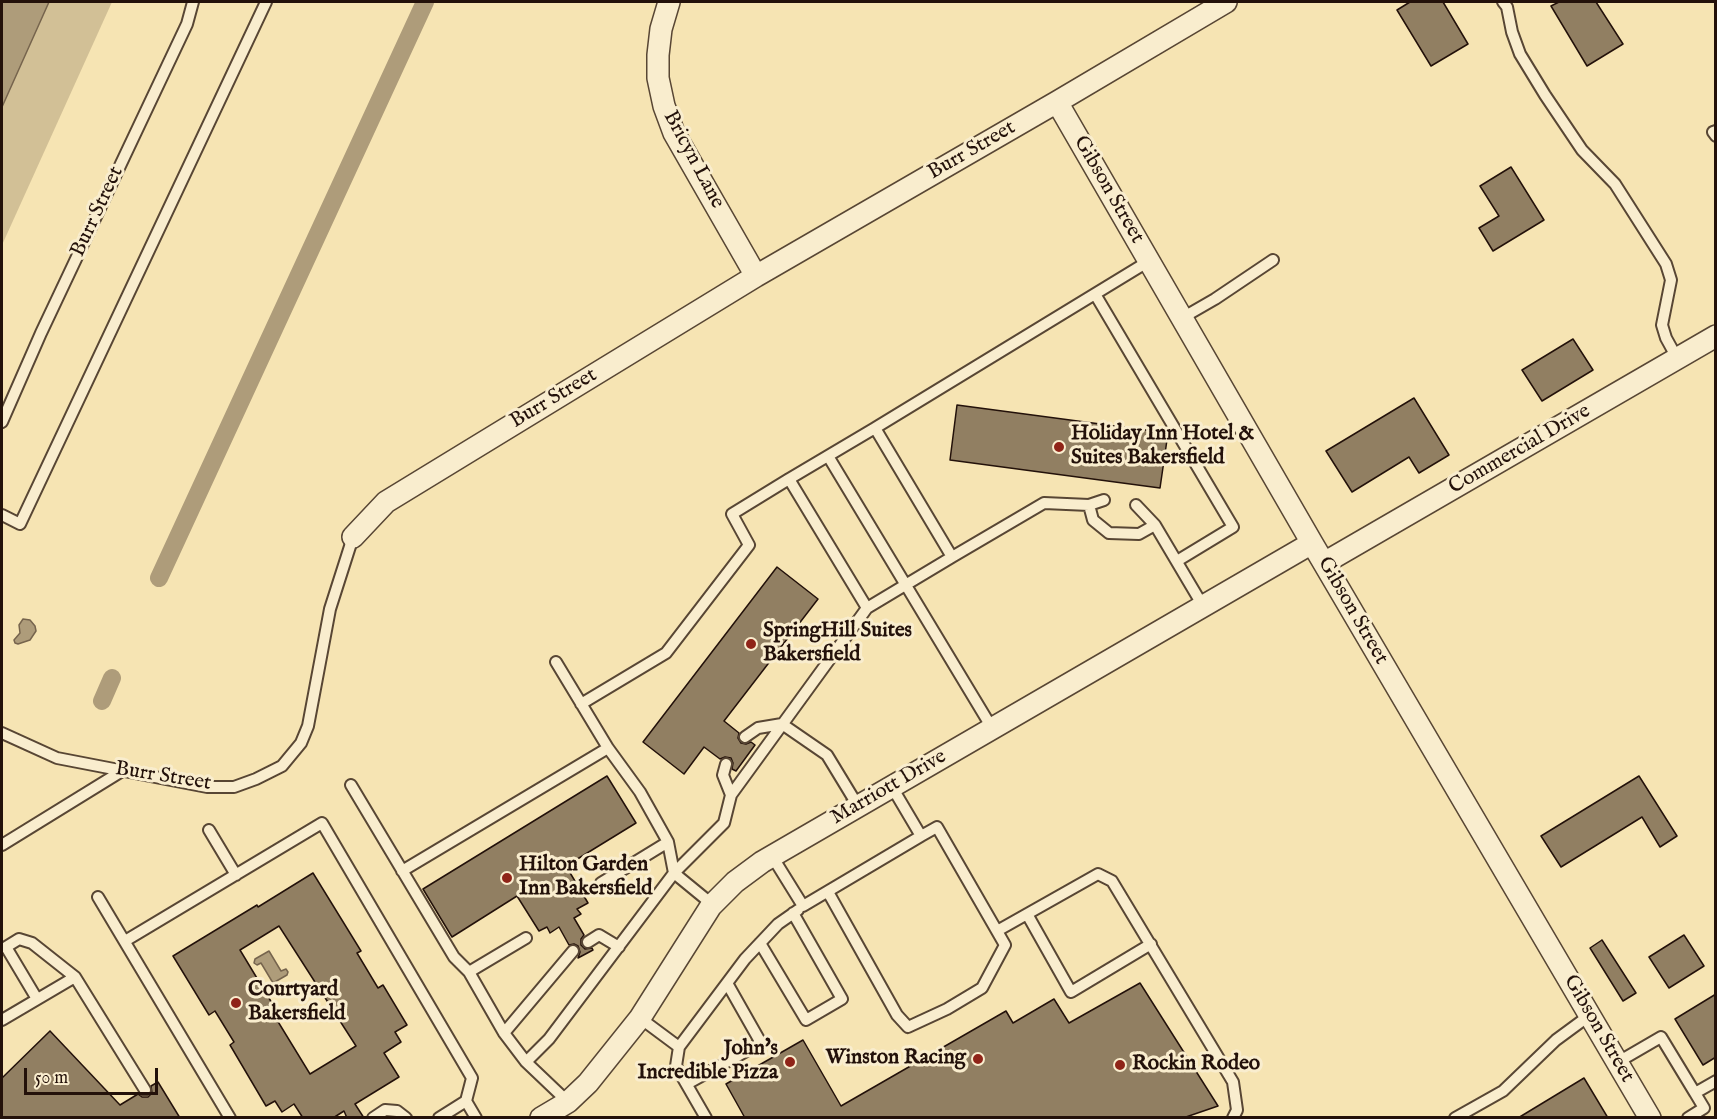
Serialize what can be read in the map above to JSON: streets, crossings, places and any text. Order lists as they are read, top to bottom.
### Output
{
  "streets": {
    "street": [
      "Burr Street",
      "Bricyn Lane",
      "Gibson Street",
      "Commercial Drive",
      "Marriott Drive"
    ]
  },
  "crossings": [
    ["Burr Street", "Bricyn Lane"],
    ["Burr Street", "Gibson Street"],
    ["Gibson Street", "Commercial Drive"],
    ["Gibson Street", "Marriott Drive"]
  ],
  "places": [
    "Holiday Inn Hotel & Suites Bakersfield",
    "SpringHill Suites Bakersfield",
    "Hilton Garden Inn Bakersfield",
    "Courtyard Bakersfield",
    "Winston Racing",
    "John's Incredible Pizza",
    "Rockin Rodeo"
  ],
  "scale_bar": "50 m"
}
